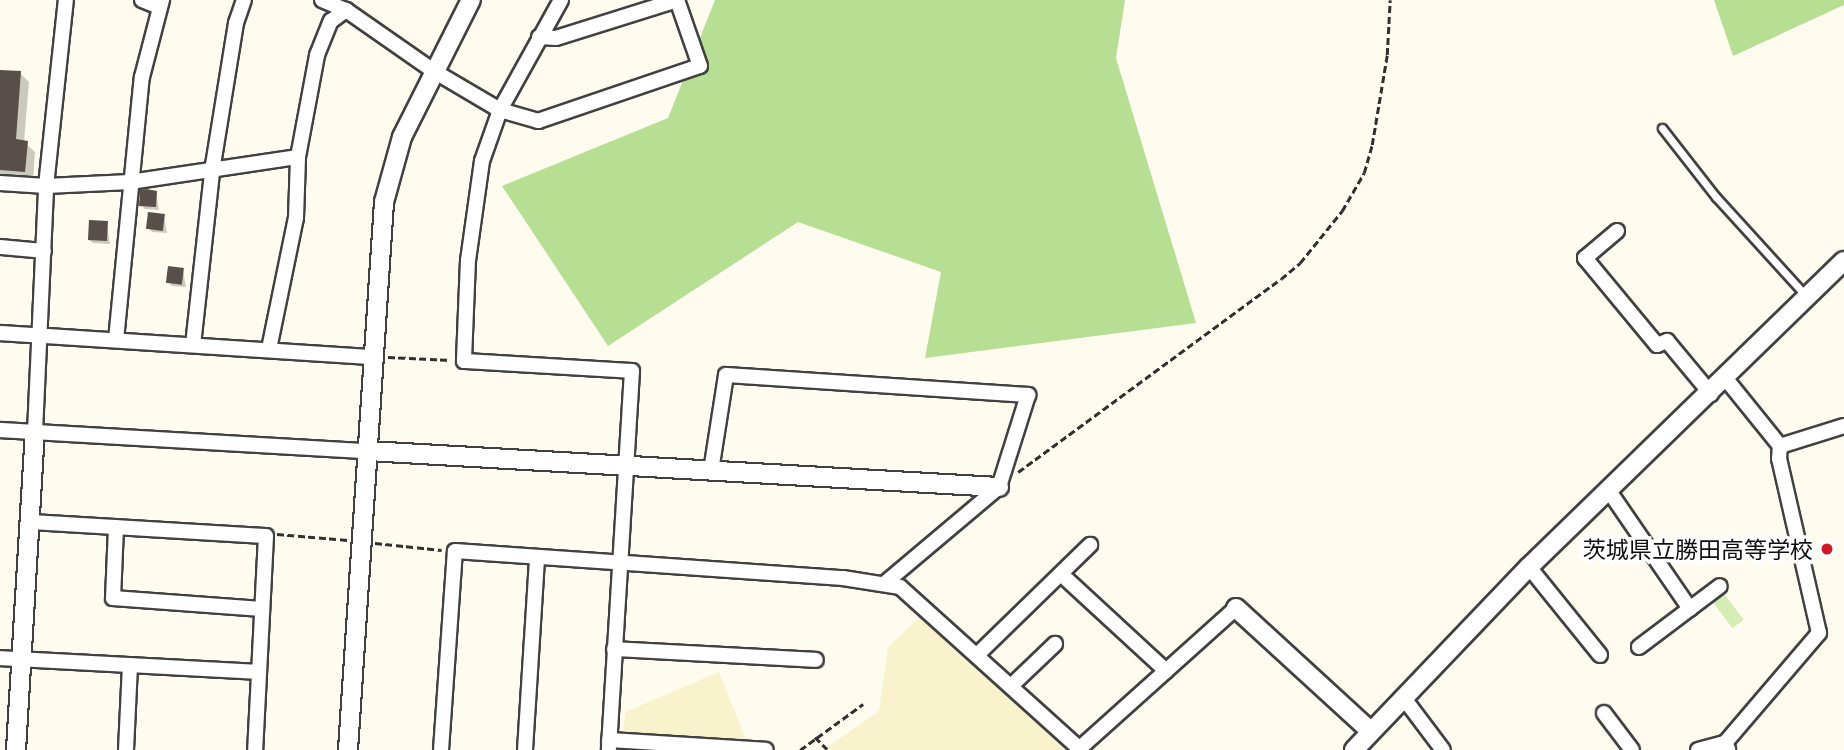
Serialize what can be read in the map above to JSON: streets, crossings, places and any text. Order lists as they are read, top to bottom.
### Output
{
  "places": ["茨城県立勝田高等学校"]
}
